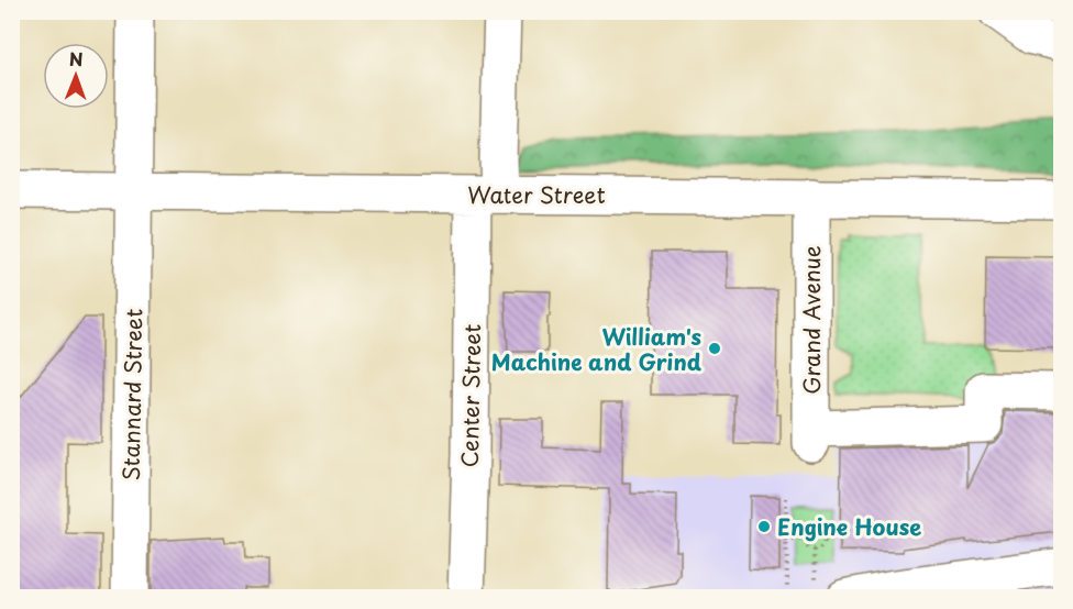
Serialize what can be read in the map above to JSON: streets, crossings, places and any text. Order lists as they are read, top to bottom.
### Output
{
  "streets": {
    "street": [
      "Water Street",
      "Grand Avenue",
      "Stannard Street",
      "Center Street"
    ]
  },
  "crossings": [
    ["Water Street", "Grand Avenue"],
    ["Water Street", "Stannard Street"],
    ["Water Street", "Center Street"]
  ],
  "places": ["William's Machine and Grind", "Engine House"],
  "north": "top"
}
